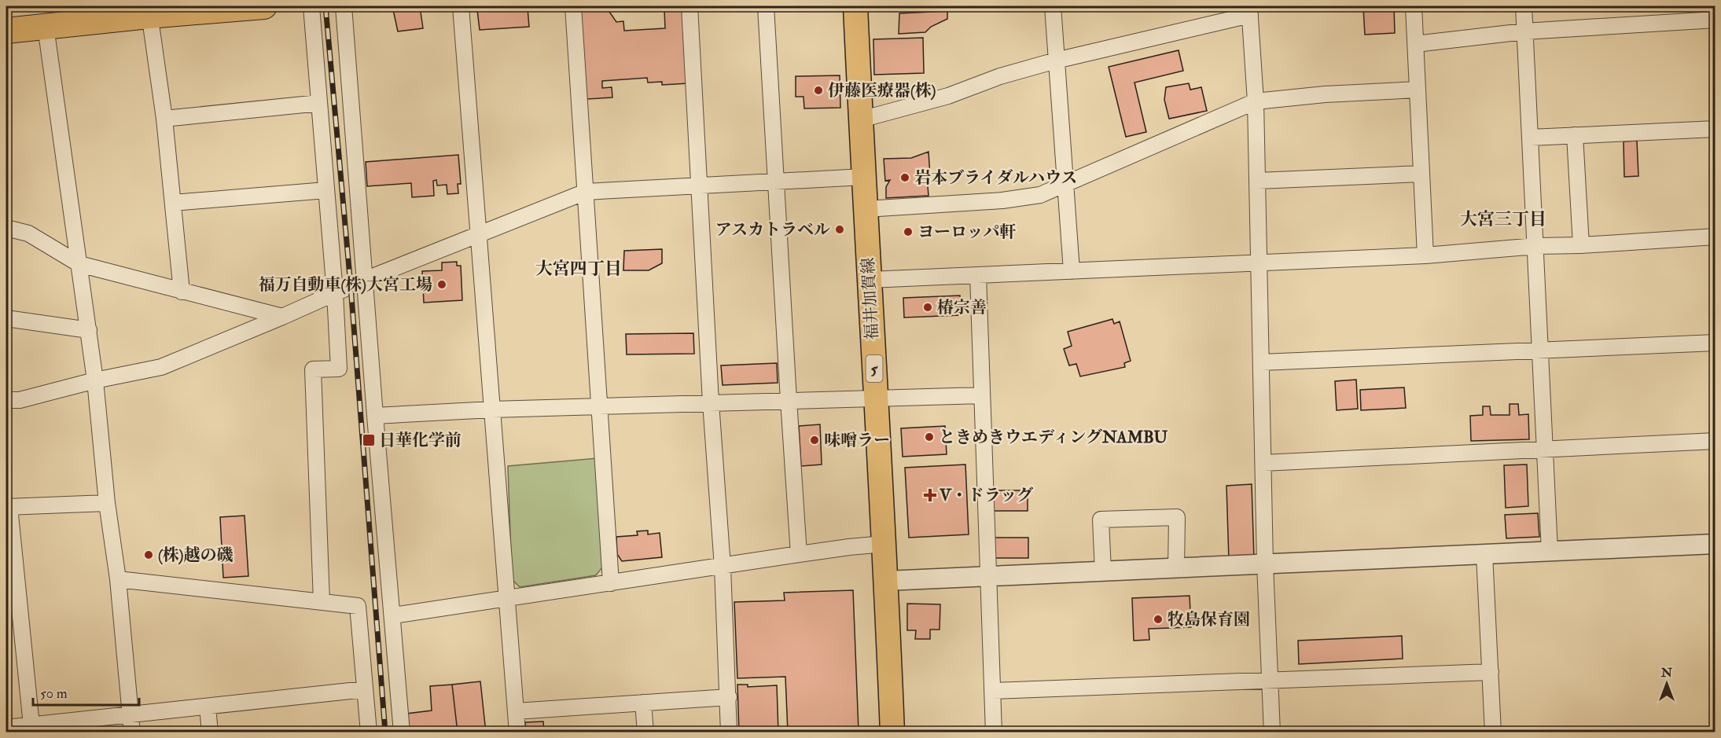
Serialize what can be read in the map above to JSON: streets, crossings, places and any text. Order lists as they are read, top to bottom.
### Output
{
  "streets": {
    "main road": ["福井加賀線", "5"]
  },
  "districts": ["大宮三丁目", "大宮四丁目"],
  "places": {
    "other": [
      "伊藤医療器(株)",
      "岩本ブライダルハウス",
      "アスカトラベル",
      "ヨーロッパ軒",
      "福万自動車(株)大宮工場",
      "椿宗善",
      "ときめきウエディングNAMBU",
      "味噌ラー",
      "(株)越の磯",
      "牧島保育園"
    ],
    "transit": ["日華化学前"],
    "health": ["V・ドラッグ"]
  },
  "scale_bar": "50 m",
  "north": "top"
}
